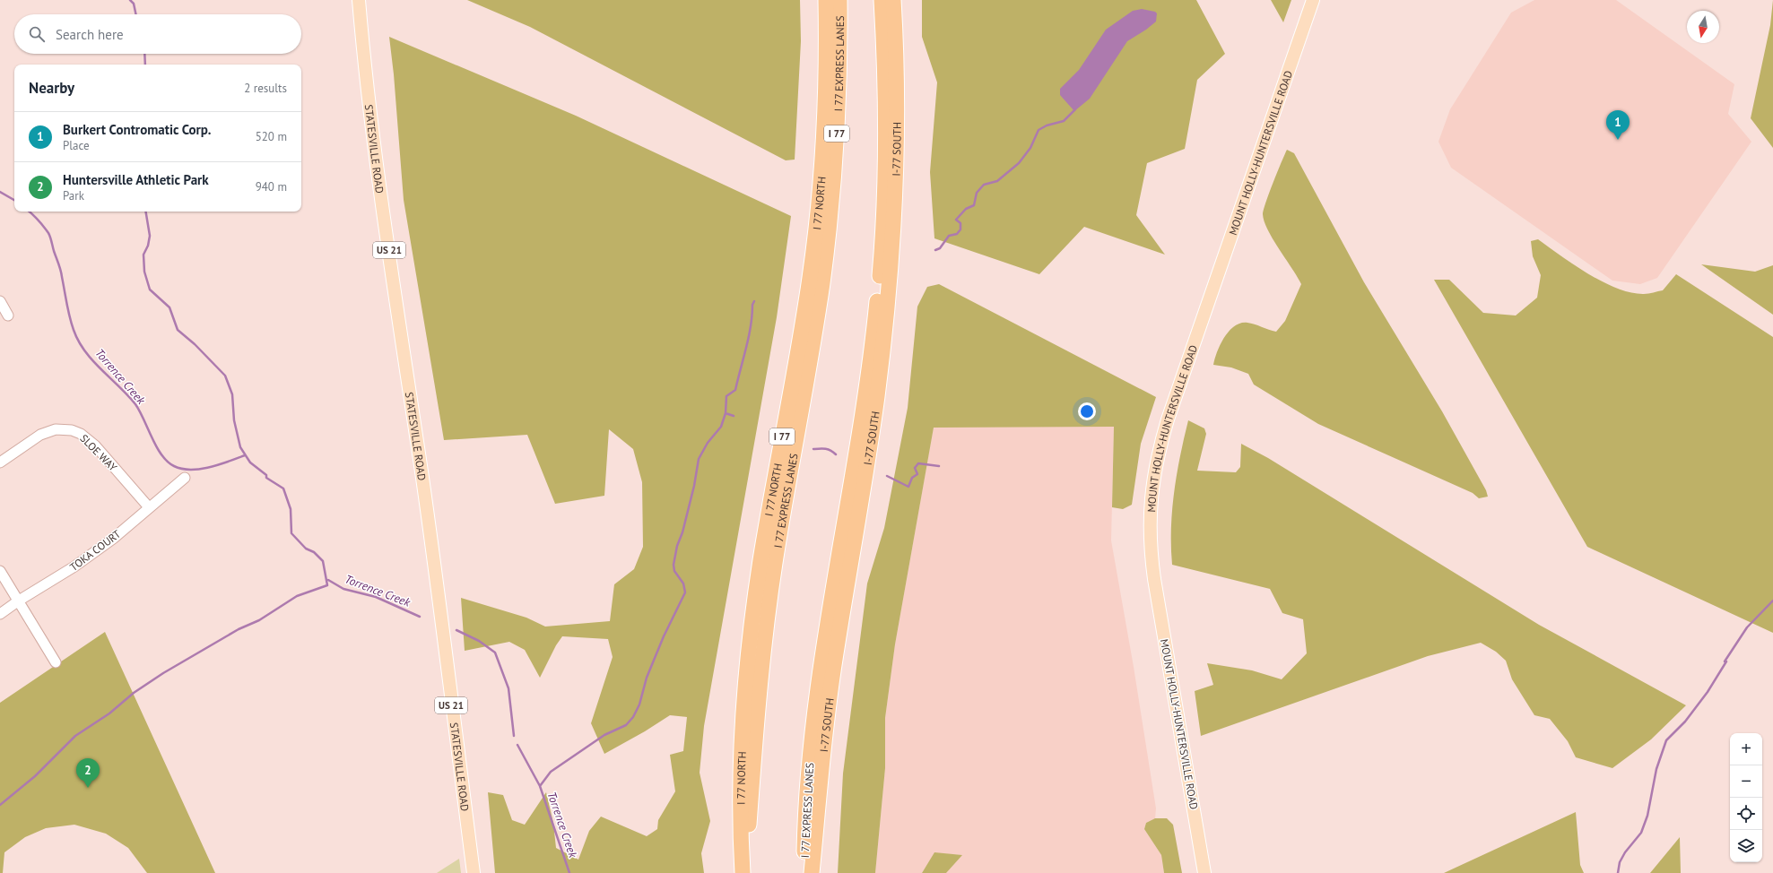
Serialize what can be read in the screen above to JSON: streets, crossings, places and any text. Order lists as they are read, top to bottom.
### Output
{
  "streets": {
    "highway": [
      "I 77 EXPRESS LANES",
      "I 77",
      "I-77 SOUTH",
      "I 77 NORTH"
    ],
    "main road": ["STATESVILLE ROAD", "MOUNT HOLLY-HUNTERSVILLE ROAD", "US 21"],
    "street": ["SLOE WAY", "TOKA COURT"]
  },
  "crossings": [
    ["I 77 EXPRESS LANES", "I 77 NORTH"],
    ["SLOE WAY", "TOKA COURT"]
  ],
  "water": ["Torrence Creek"],
  "north": "bottom",
  "page": {
    "search": "Search here",
    "heading": ["Nearby", "2 results"],
    "pins": ["1", "2"],
    "list": [
      {
        "mark": "1",
        "name": "Burkert Contromatic Corp.",
        "note": "Place",
        "value": "520 m"
      },
      {
        "mark": "2",
        "name": "Huntersville Athletic Park",
        "note": "Park",
        "value": "940 m"
      }
    ],
    "map_buttons": ["+", "−"]
  }
}
